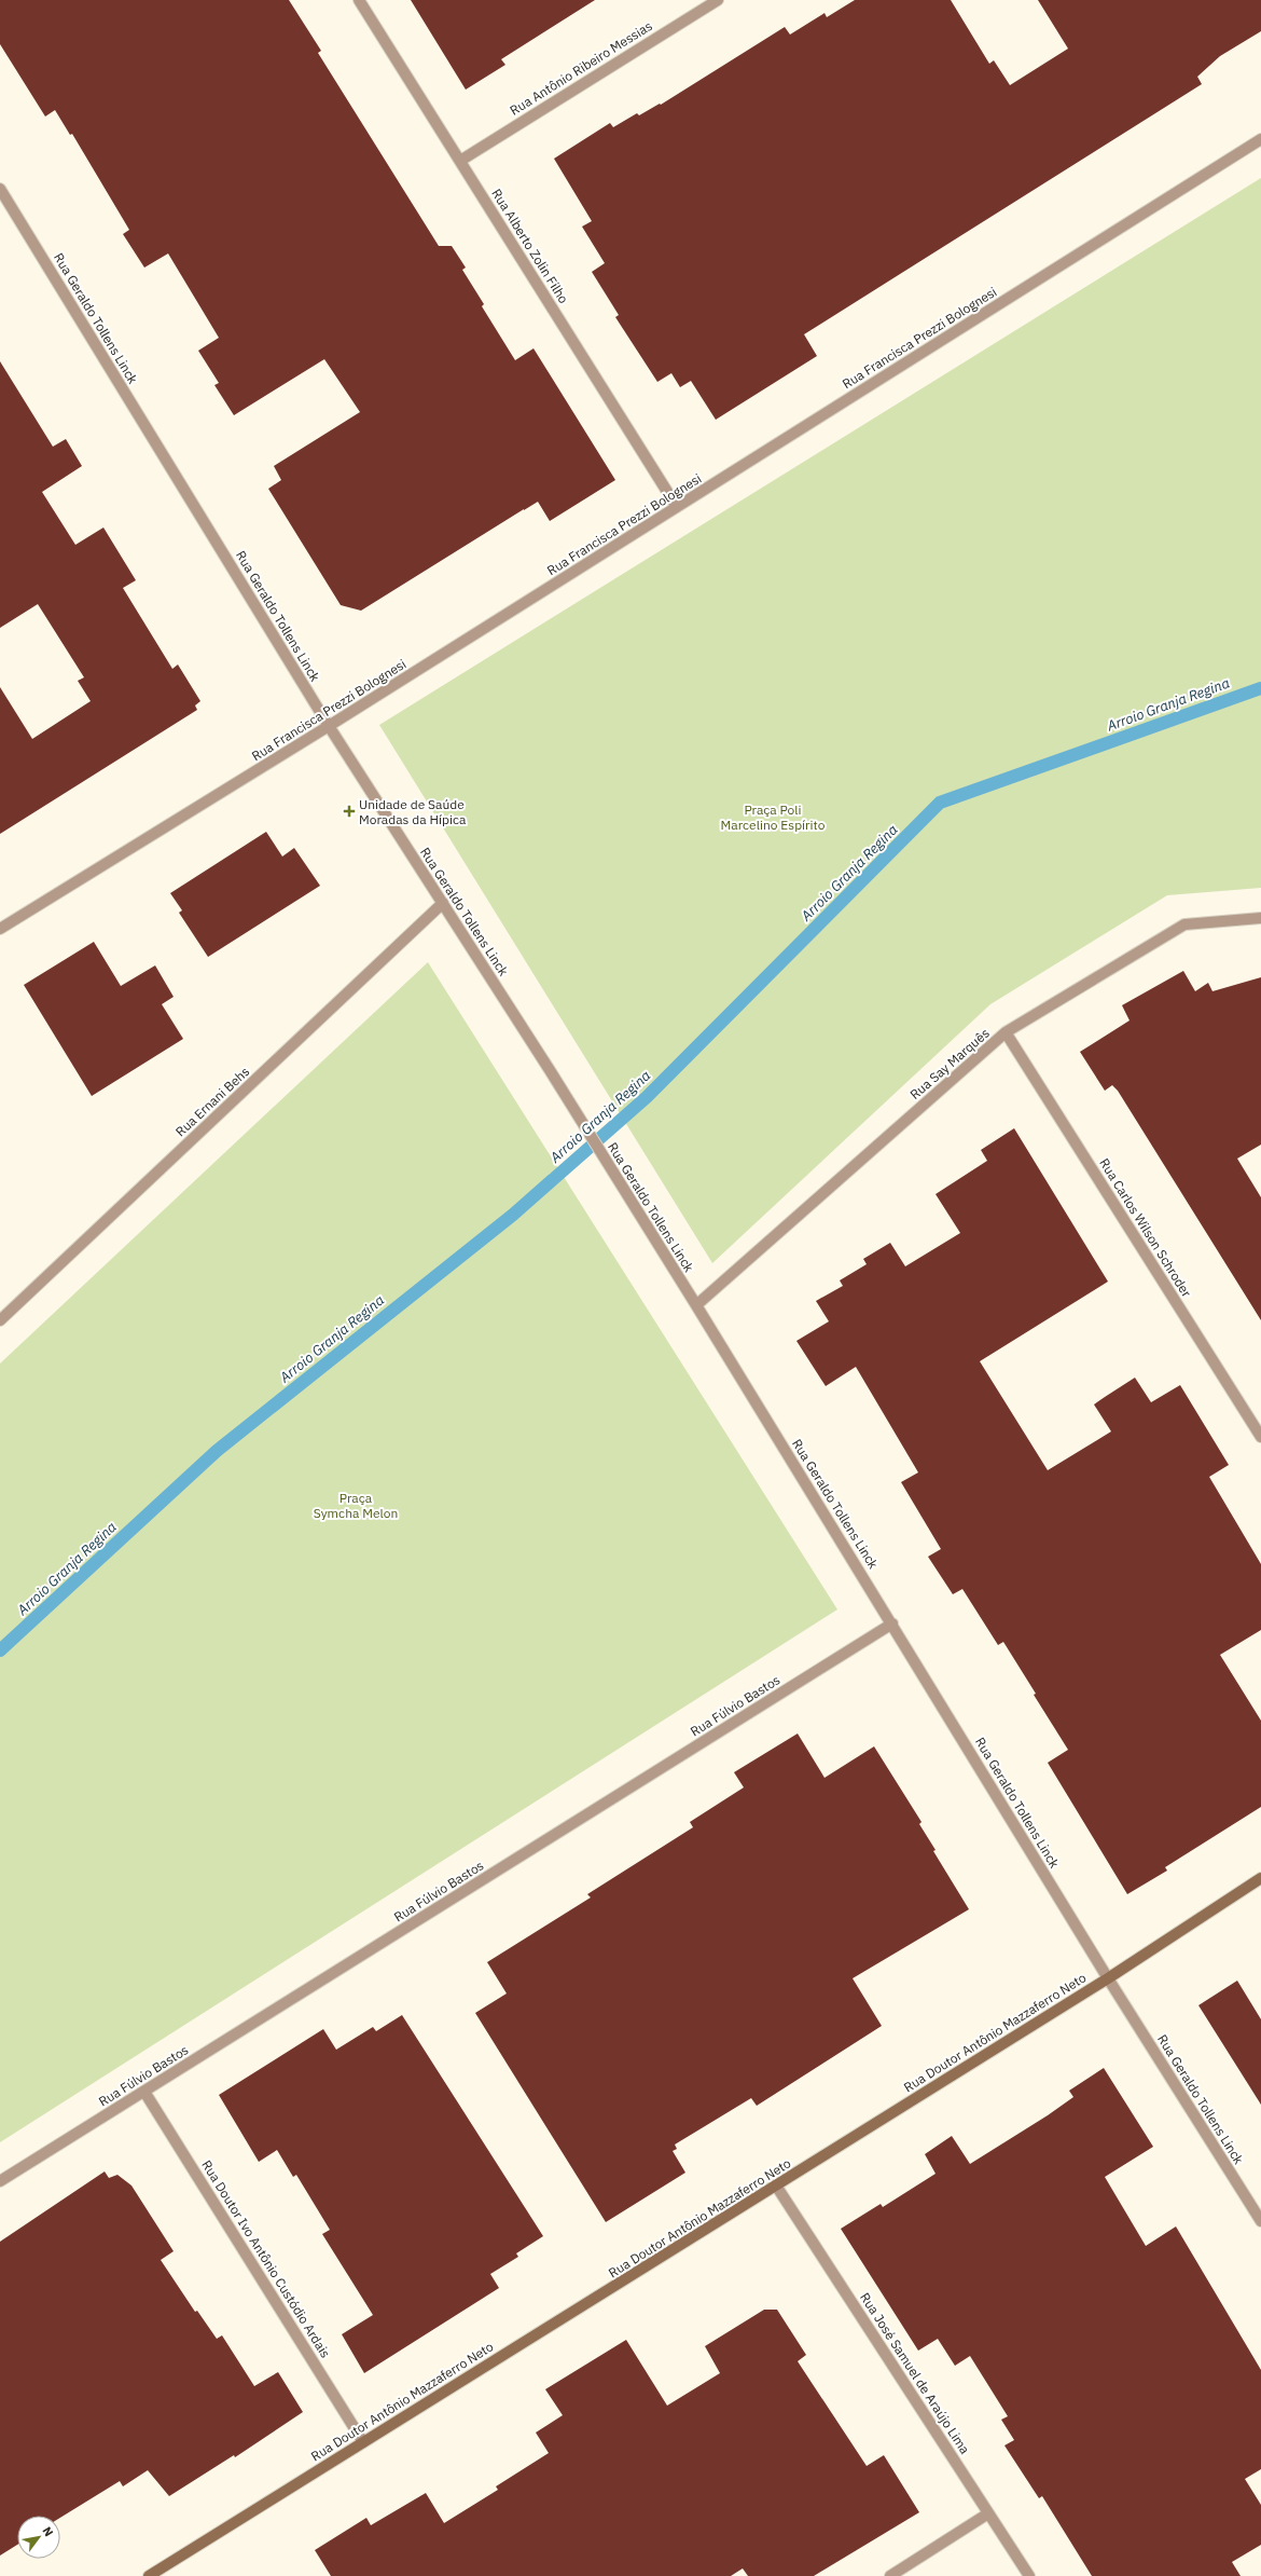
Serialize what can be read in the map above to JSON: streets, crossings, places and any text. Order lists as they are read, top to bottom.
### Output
{
  "streets": {
    "street": [
      "Rua Antônio Ribeiro Messias",
      "Rua Alberto Zolin Filho",
      "Rua Geraldo Tollens Linck",
      "Rua Francisca Prezzi Bolognesi",
      "Rua Say Marquês",
      "Rua Ernani Behs",
      "Rua Carlos Wilson Schroder",
      "Rua Fúlvio Bastos",
      "Rua Doutor Antônio Mazzaferro Neto",
      "Rua Doutor Ivo Antônio Custódio Ardais",
      "Rua José Samuel de Araújo Lima"
    ]
  },
  "crossings": [
    ["Rua Antônio Ribeiro Messias", "Rua Alberto Zolin Filho"],
    ["Rua Alberto Zolin Filho", "Rua Francisca Prezzi Bolognesi"],
    ["Rua Geraldo Tollens Linck", "Rua Francisca Prezzi Bolognesi"],
    ["Rua Geraldo Tollens Linck", "Rua Say Marquês"],
    ["Rua Geraldo Tollens Linck", "Rua Ernani Behs"],
    ["Rua Geraldo Tollens Linck", "Rua Fúlvio Bastos"],
    ["Rua Geraldo Tollens Linck", "Rua Doutor Antônio Mazzaferro Neto"],
    ["Rua Say Marquês", "Rua Carlos Wilson Schroder"],
    ["Rua Fúlvio Bastos", "Rua Doutor Ivo Antônio Custódio Ardais"],
    ["Rua Doutor Antônio Mazzaferro Neto", "Rua Doutor Ivo Antônio Custódio Ardais"],
    ["Rua Doutor Antônio Mazzaferro Neto", "Rua José Samuel de Araújo Lima"]
  ],
  "water": ["Arroio Granja Regina"],
  "parks": ["Praça Poli Marcelino Espírito", "Praça Symcha Melon"],
  "places": {
    "health": ["Unidade de Saúde Moradas da Hípica"]
  },
  "north": "top right"
}
